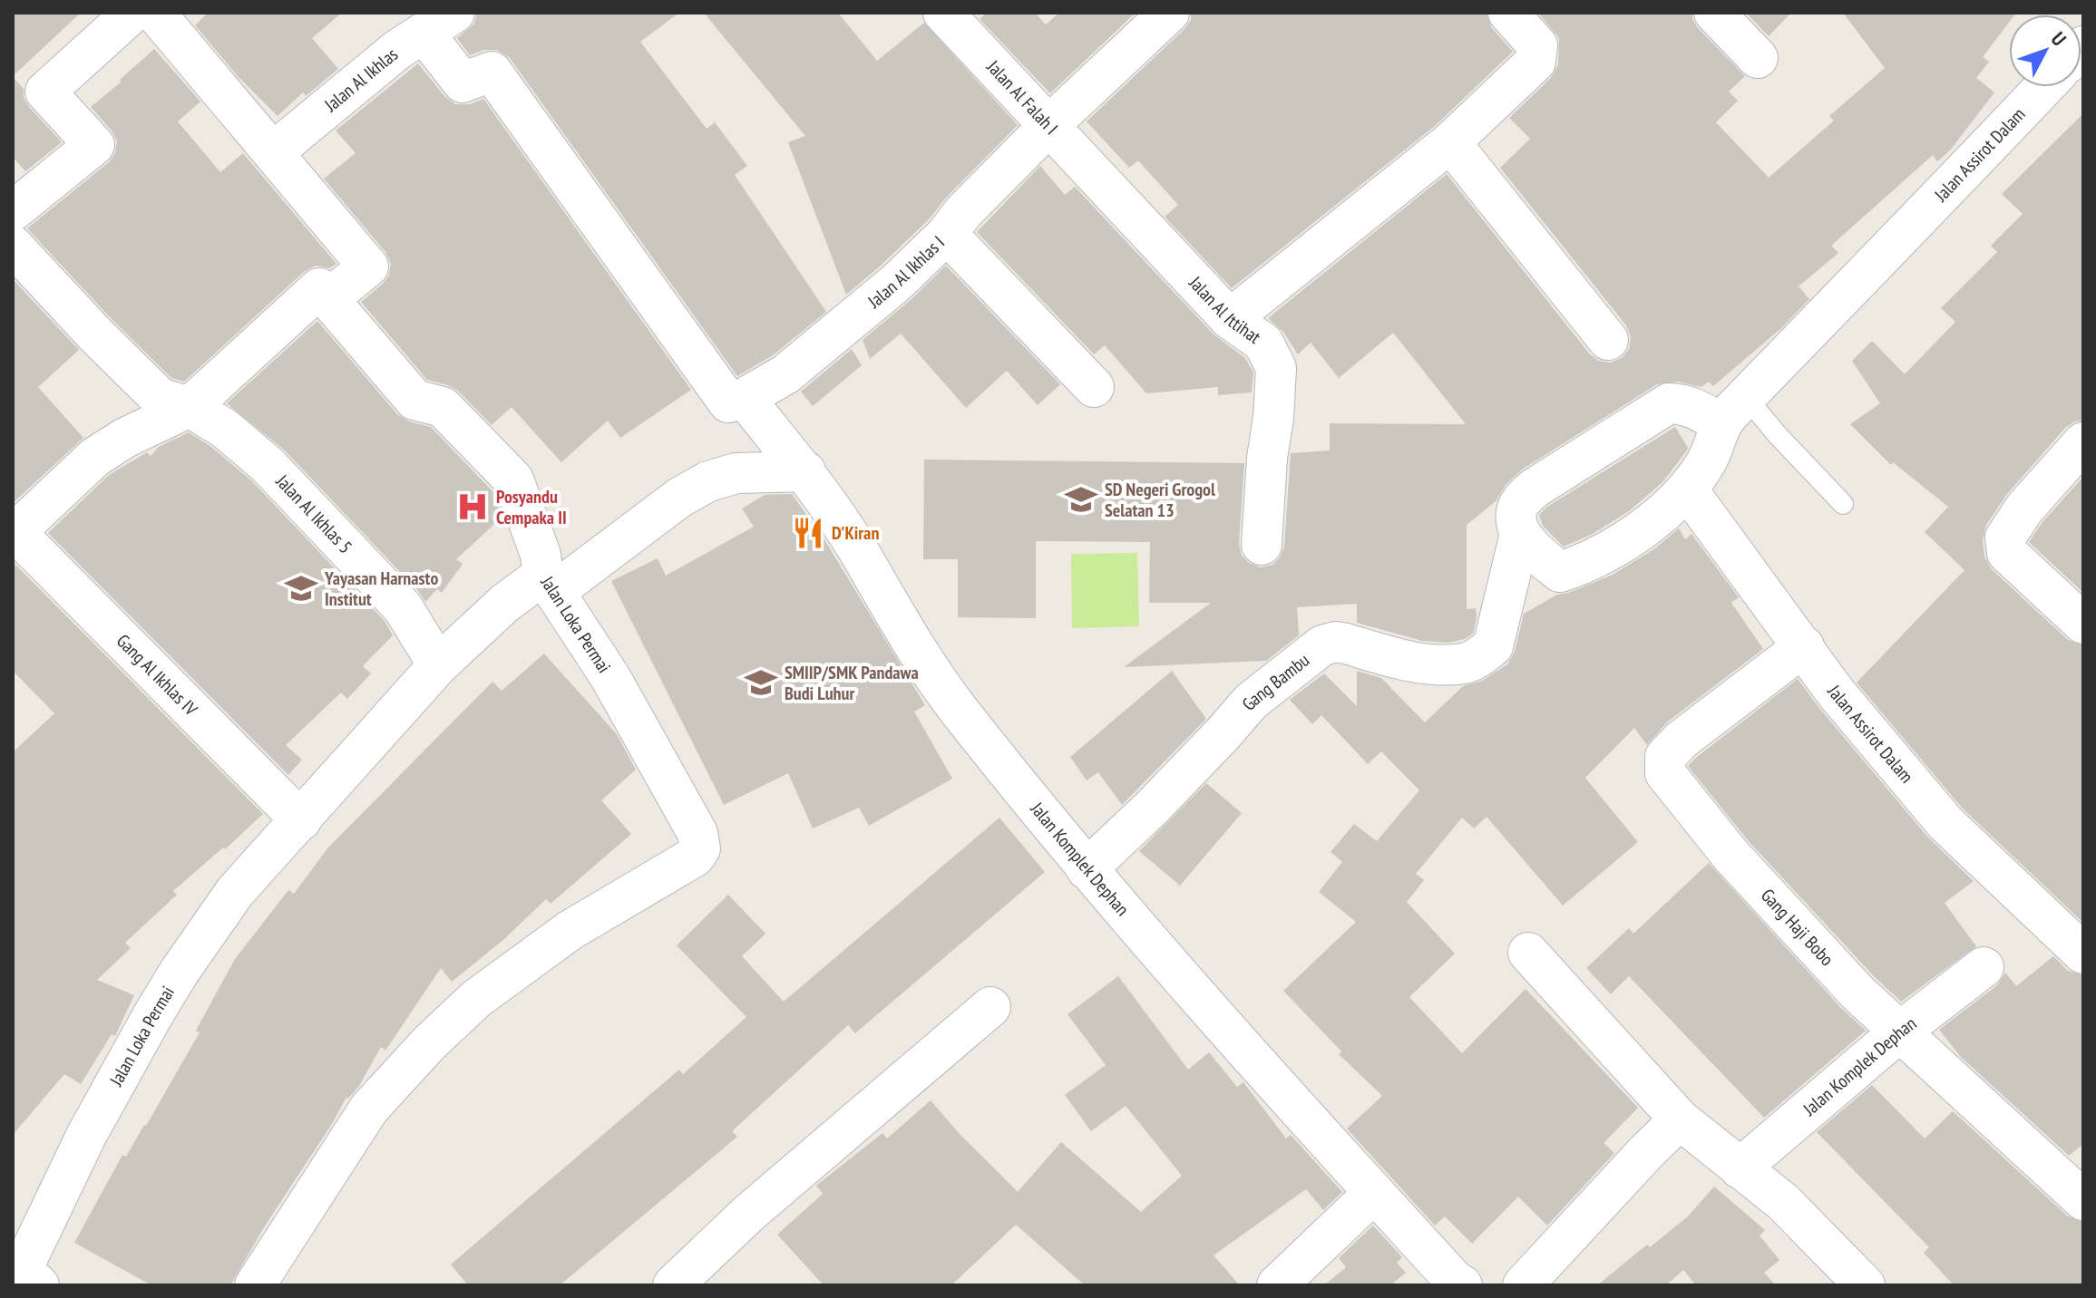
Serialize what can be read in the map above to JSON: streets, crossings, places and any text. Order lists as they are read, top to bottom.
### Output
{
  "streets": {
    "street": [
      "Jalan Al Ikhlas",
      "Jalan Al Falah I",
      "Jalan Assirot Dalam",
      "Jalan Al Ikhlas I",
      "Jalan Al Ittihat",
      "Jalan Al Ikhlas 5",
      "Jalan Loka Permai",
      "Gang Al Ikhlas IV",
      "Gang Bambu",
      "Jalan Komplek Dephan",
      "Gang Haji Bobo"
    ]
  },
  "crossings": [
    ["Jalan Al Falah I", "Jalan Al Ikhlas I"],
    ["Jalan Al Falah I", "Jalan Al Ittihat"],
    ["Jalan Assirot Dalam", "Gang Bambu"],
    ["Jalan Assirot Dalam", "Gang Haji Bobo"],
    ["Jalan Al Ikhlas I", "Jalan Al Ittihat"],
    ["Jalan Al Ikhlas I", "Jalan Komplek Dephan"],
    ["Jalan Al Ikhlas 5", "Jalan Loka Permai"],
    ["Jalan Loka Permai", "Gang Al Ikhlas IV"],
    ["Gang Bambu", "Jalan Komplek Dephan"],
    ["Jalan Komplek Dephan", "Gang Haji Bobo"]
  ],
  "places": {
    "school or university": ["SD Negeri Grogol Selatan 13", "Yayasan Harnasto Institut", "SMIIP/SMK Pandawa Budi Luhur"],
    "hospital": ["Posyandu Cempaka II"],
    "restaurant": ["D'Kiran"]
  },
  "north": "top right"
}
